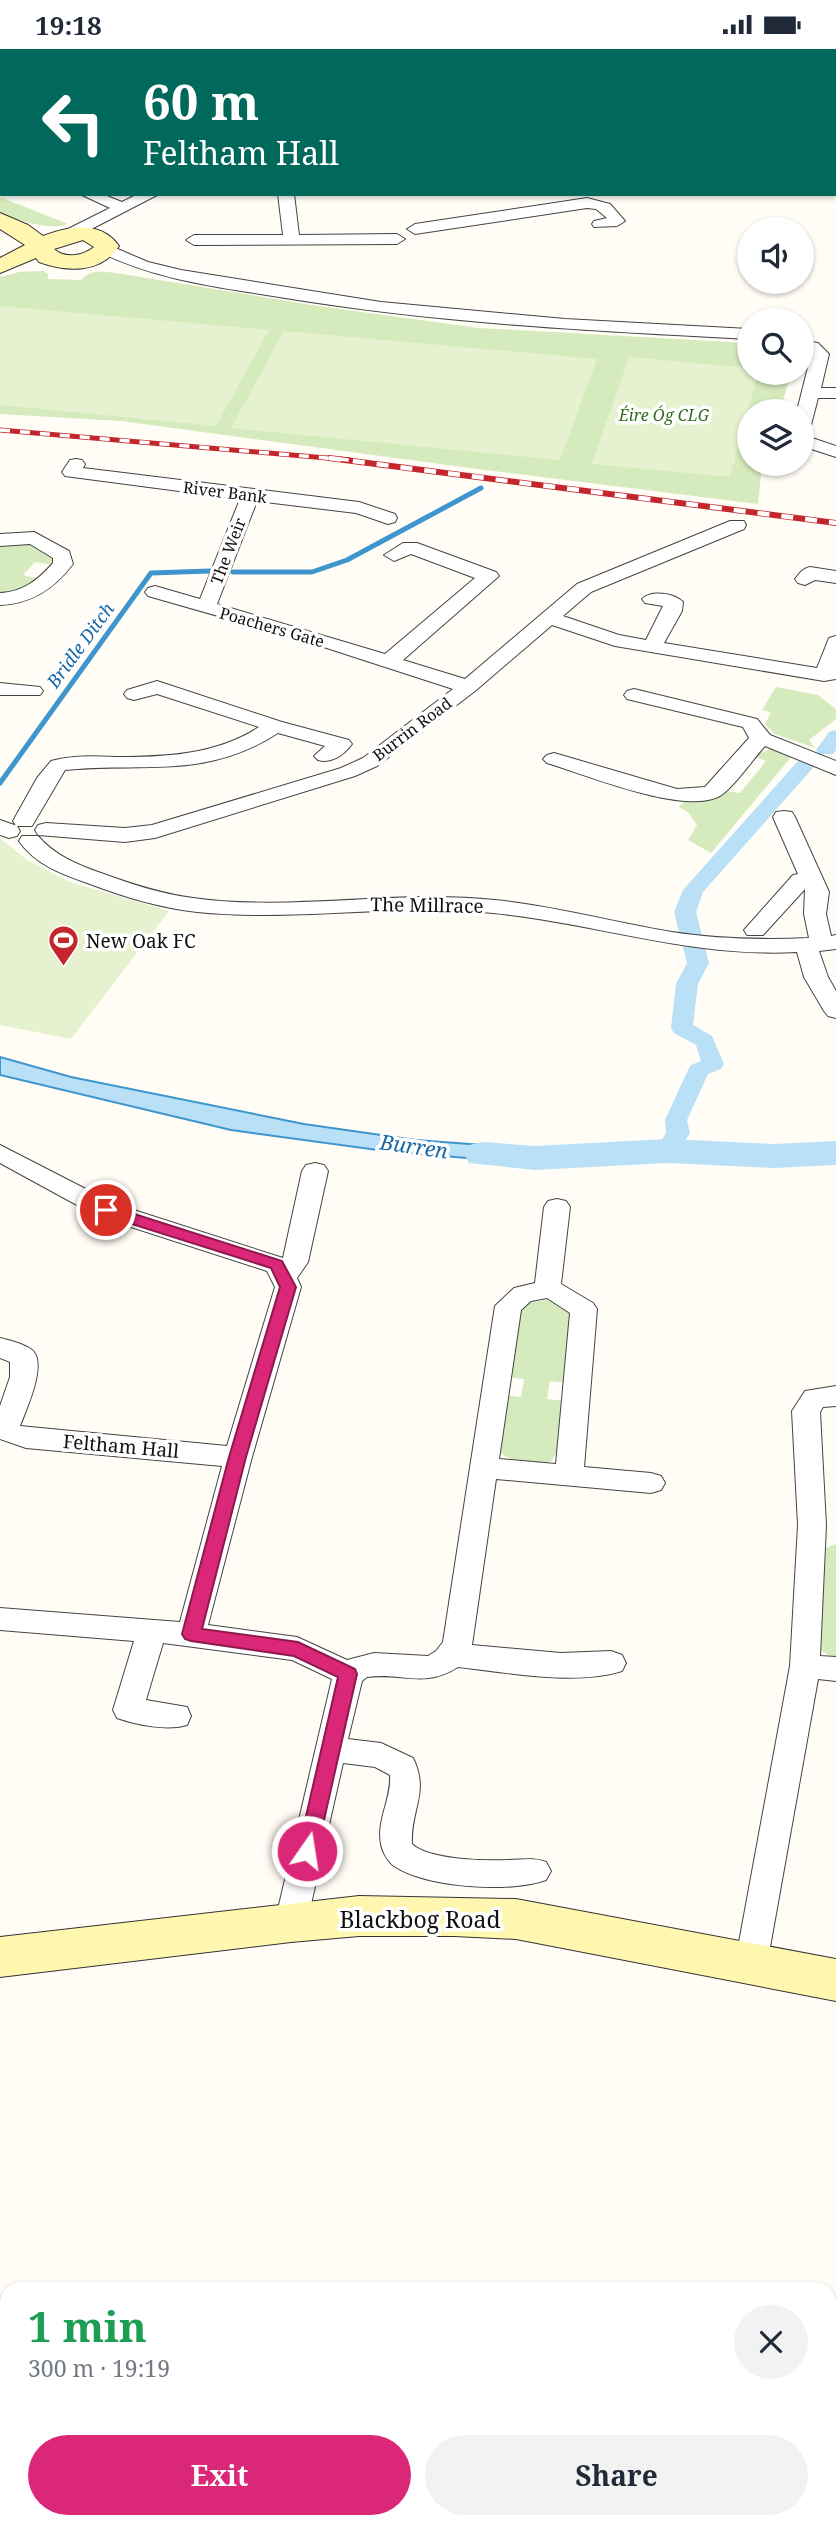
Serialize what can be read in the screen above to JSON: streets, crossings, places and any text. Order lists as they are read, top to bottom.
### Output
{
  "streets": {
    "street": [
      "River Bank",
      "The Weir",
      "Poachers Gate",
      "Burrin Road",
      "The Millrace",
      "Feltham Hall",
      "Blackbog Road"
    ]
  },
  "crossings": [
    ["River Bank", "The Weir"],
    ["The Weir", "Poachers Gate"],
    ["Poachers Gate", "Burrin Road"],
    ["Burrin Road", "The Millrace"]
  ],
  "water": ["Bridle Ditch", "Burren"],
  "parks": ["Éire Óg CLG"],
  "places": {
    "sports": ["New Oak FC"]
  },
  "page": {
    "status": "19:18",
    "turn": ["60 m", "Feltham Hall"],
    "heading": ["1 min", "300 m · 19:19"],
    "buttons": ["Exit", "Share"]
  }
}
